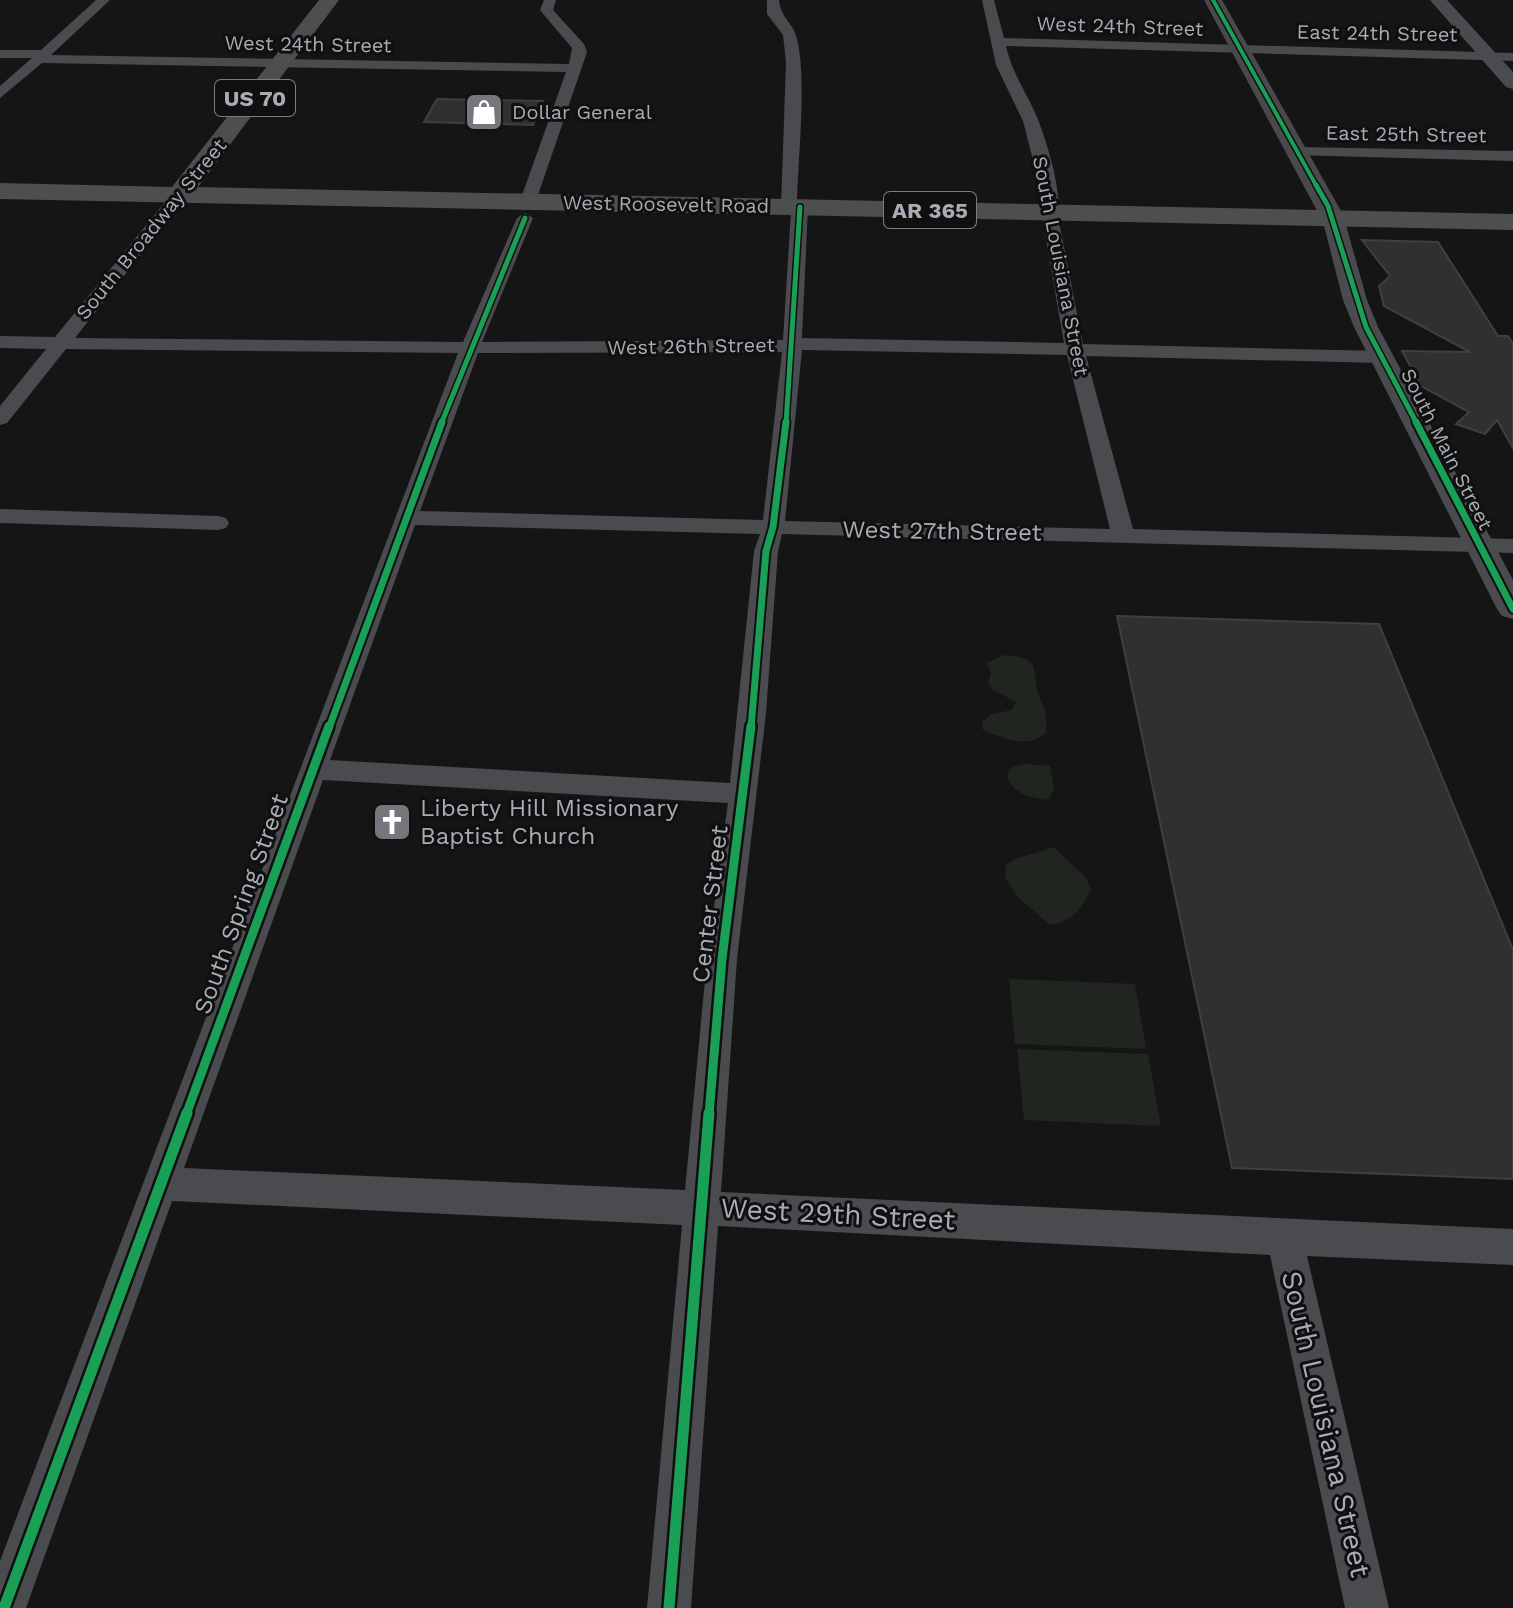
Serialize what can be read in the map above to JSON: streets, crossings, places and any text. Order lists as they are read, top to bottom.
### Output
{
  "streets": {
    "main road": [
      "US 70",
      "West Roosevelt Road",
      "AR 365",
      "South Broadway Street",
      "South Main Street"
    ],
    "street": [
      "West 24th Street",
      "East 24th Street",
      "East 25th Street",
      "South Louisiana Street",
      "West 26th Street",
      "West 27th Street",
      "South Spring Street",
      "Center Street",
      "West 29th Street"
    ]
  },
  "crossings": [
    ["West 24th Street", "East 24th Street"],
    ["West 24th Street", "South Broadway Street"],
    ["West 24th Street", "South Louisiana Street"],
    ["West 24th Street", "South Main Street"],
    ["West 24th Street", "South Spring Street"],
    ["East 24th Street", "South Main Street"],
    ["East 25th Street", "South Main Street"],
    ["West Roosevelt Road", "AR 365"],
    ["West Roosevelt Road", "South Broadway Street"],
    ["West Roosevelt Road", "South Louisiana Street"],
    ["West Roosevelt Road", "South Main Street"],
    ["West Roosevelt Road", "South Spring Street"],
    ["West Roosevelt Road", "Center Street"],
    ["AR 365", "South Main Street"],
    ["South Broadway Street", "West 26th Street"],
    ["South Louisiana Street", "West 26th Street"],
    ["South Louisiana Street", "West 27th Street"],
    ["South Louisiana Street", "West 29th Street"],
    ["West 26th Street", "South Main Street"],
    ["West 26th Street", "South Spring Street"],
    ["West 26th Street", "Center Street"],
    ["South Main Street", "West 27th Street"],
    ["West 27th Street", "South Spring Street"],
    ["West 27th Street", "Center Street"],
    ["South Spring Street", "West 29th Street"],
    ["Center Street", "West 29th Street"]
  ],
  "places": {
    "shop": ["Dollar General"],
    "church": ["Liberty Hill Missionary Baptist Church"]
  }
}
